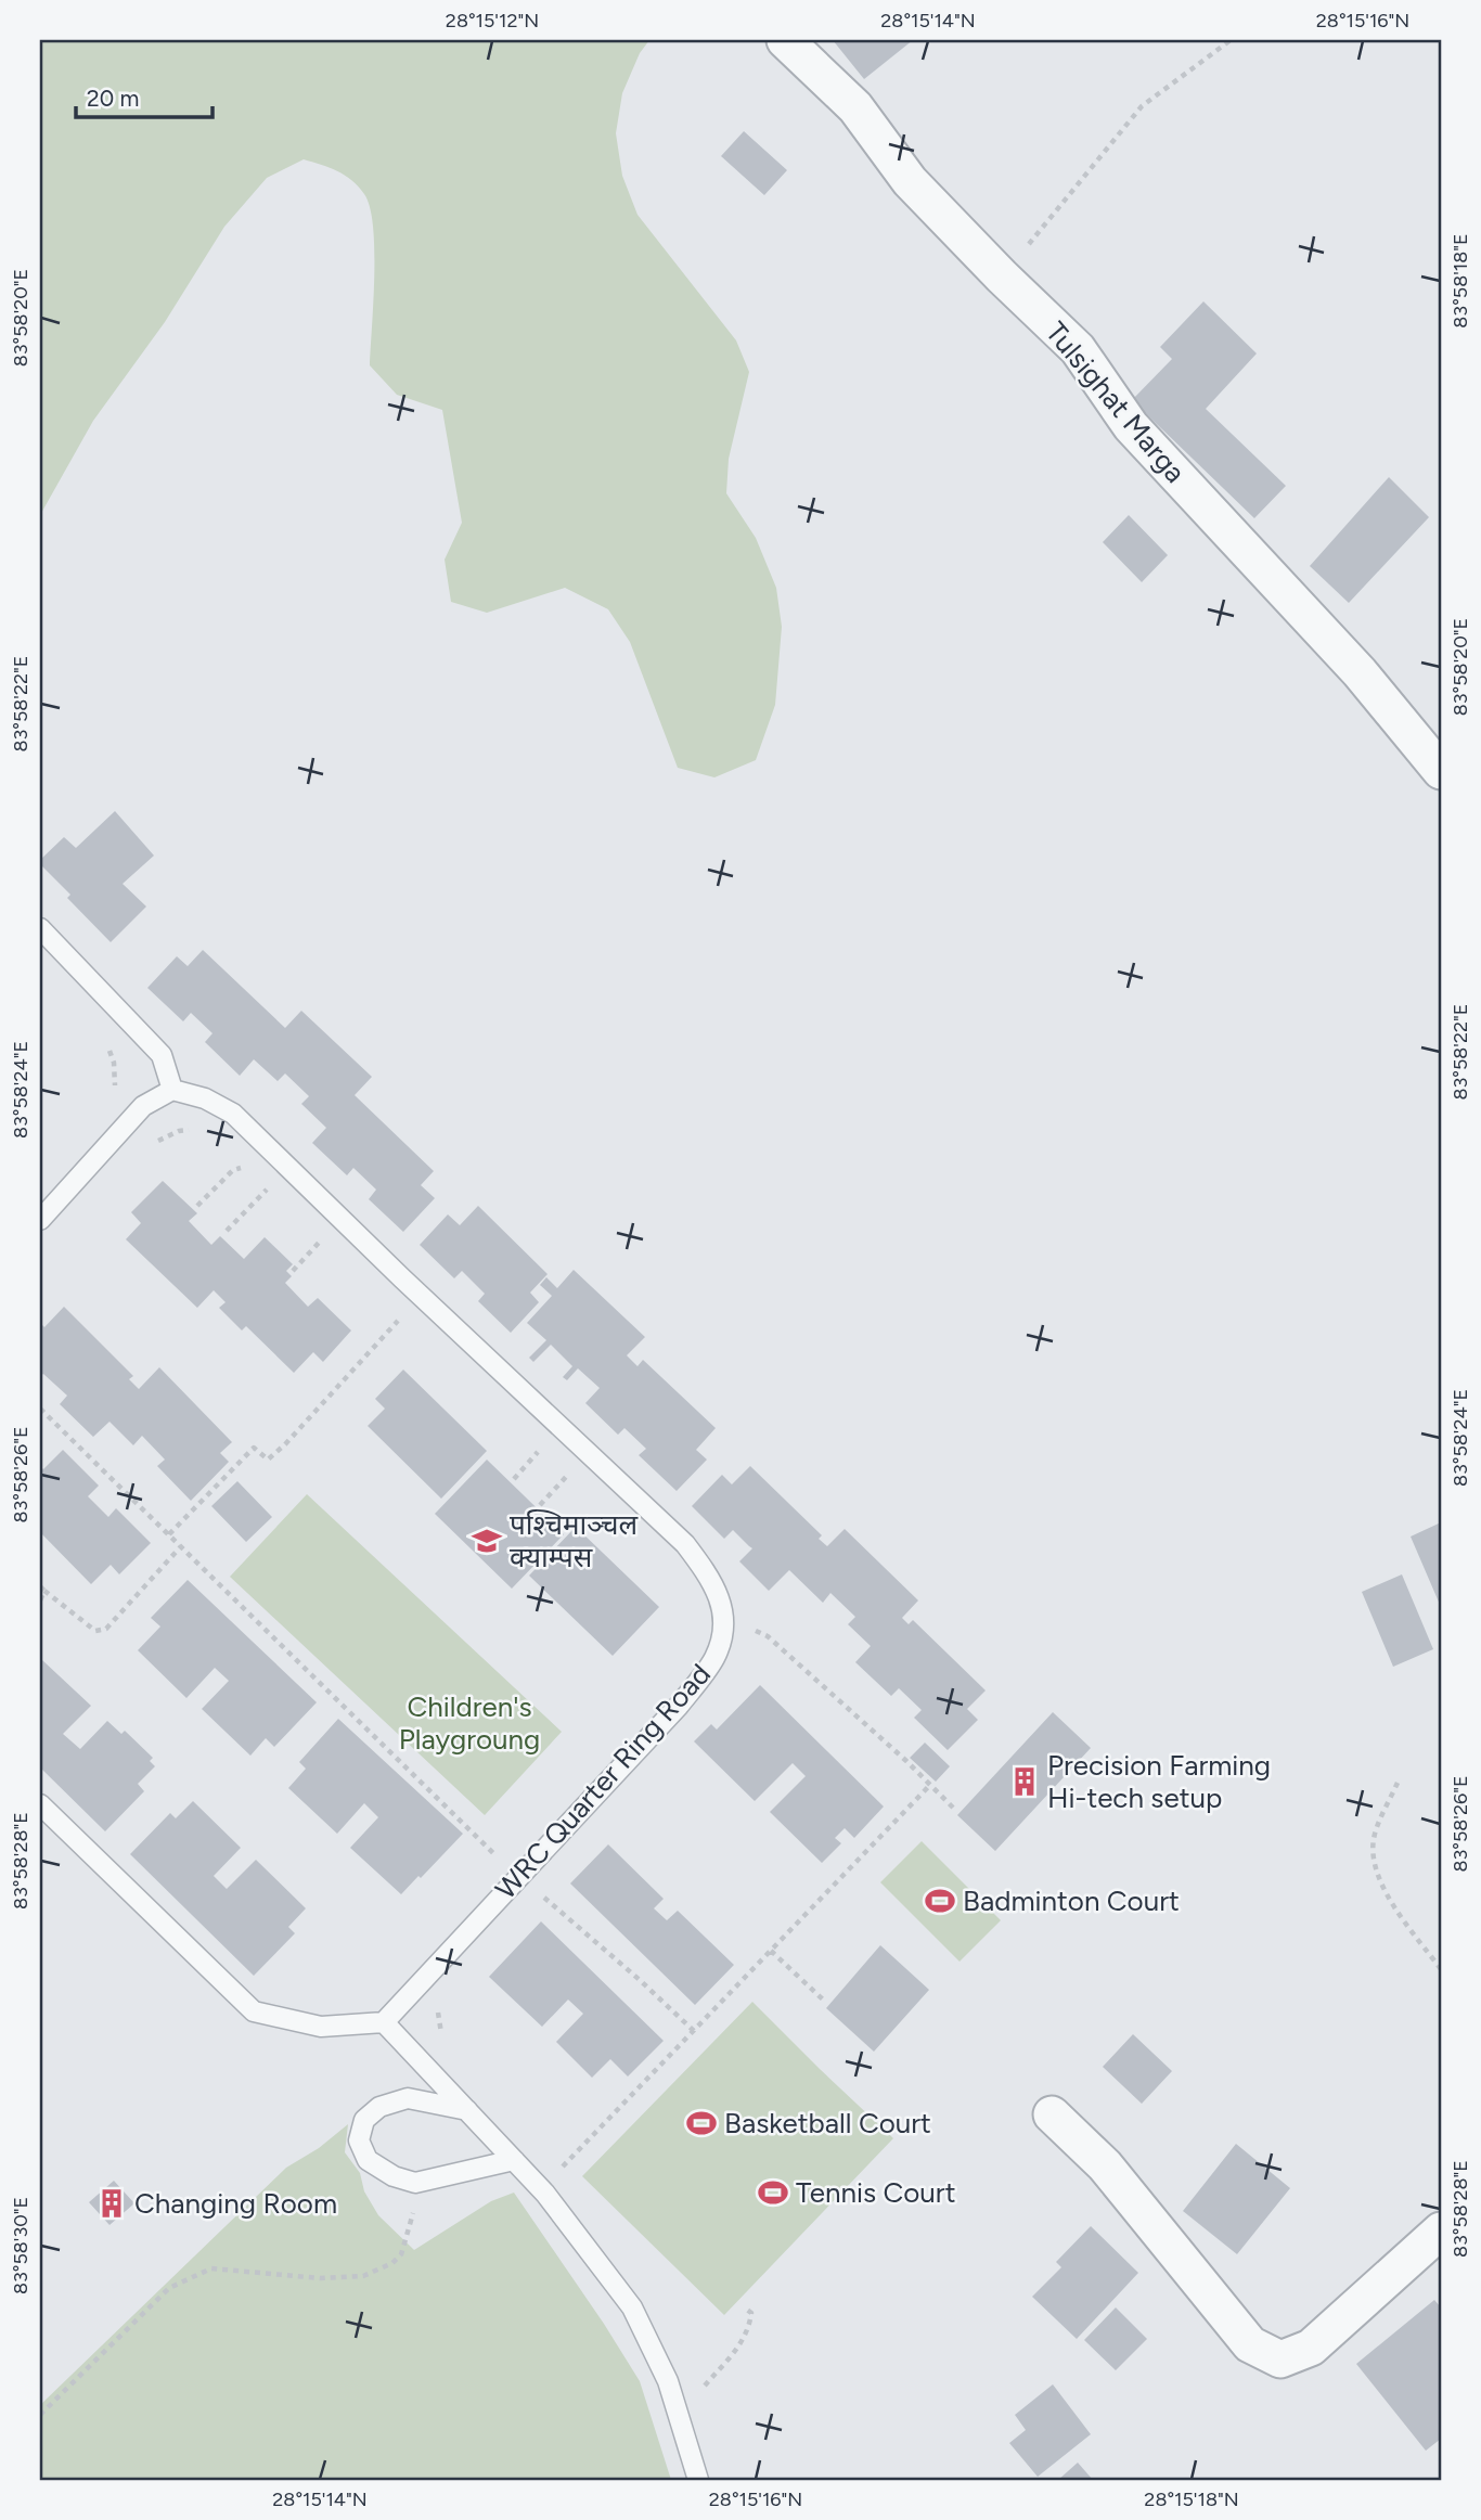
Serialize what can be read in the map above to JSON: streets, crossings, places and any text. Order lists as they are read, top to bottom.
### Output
{
  "streets": {
    "street": ["Tulsighat Marga"],
    "lane": ["WRC Quarter Ring Road"]
  },
  "parks": ["Children's Playgroung"],
  "places": {
    "school or university": ["पश्‍चिमाञ्‍चल क्याम्पस"],
    "building": ["Precision Farming Hi-tech setup", "Changing Room"],
    "sports": ["Badminton Court", "Basketball Court", "Tennis Court"]
  },
  "scale_bar": "20 m",
  "coordinates": [
    "28°15'12\"N",
    "28°15'14\"N",
    "28°15'16\"N",
    "83°58'18\"E",
    "83°58'20\"E",
    "83°58'22\"E",
    "83°58'24\"E",
    "83°58'26\"E",
    "83°58'28\"E",
    "83°58'30\"E",
    "28°15'18\"N"
  ]
}
